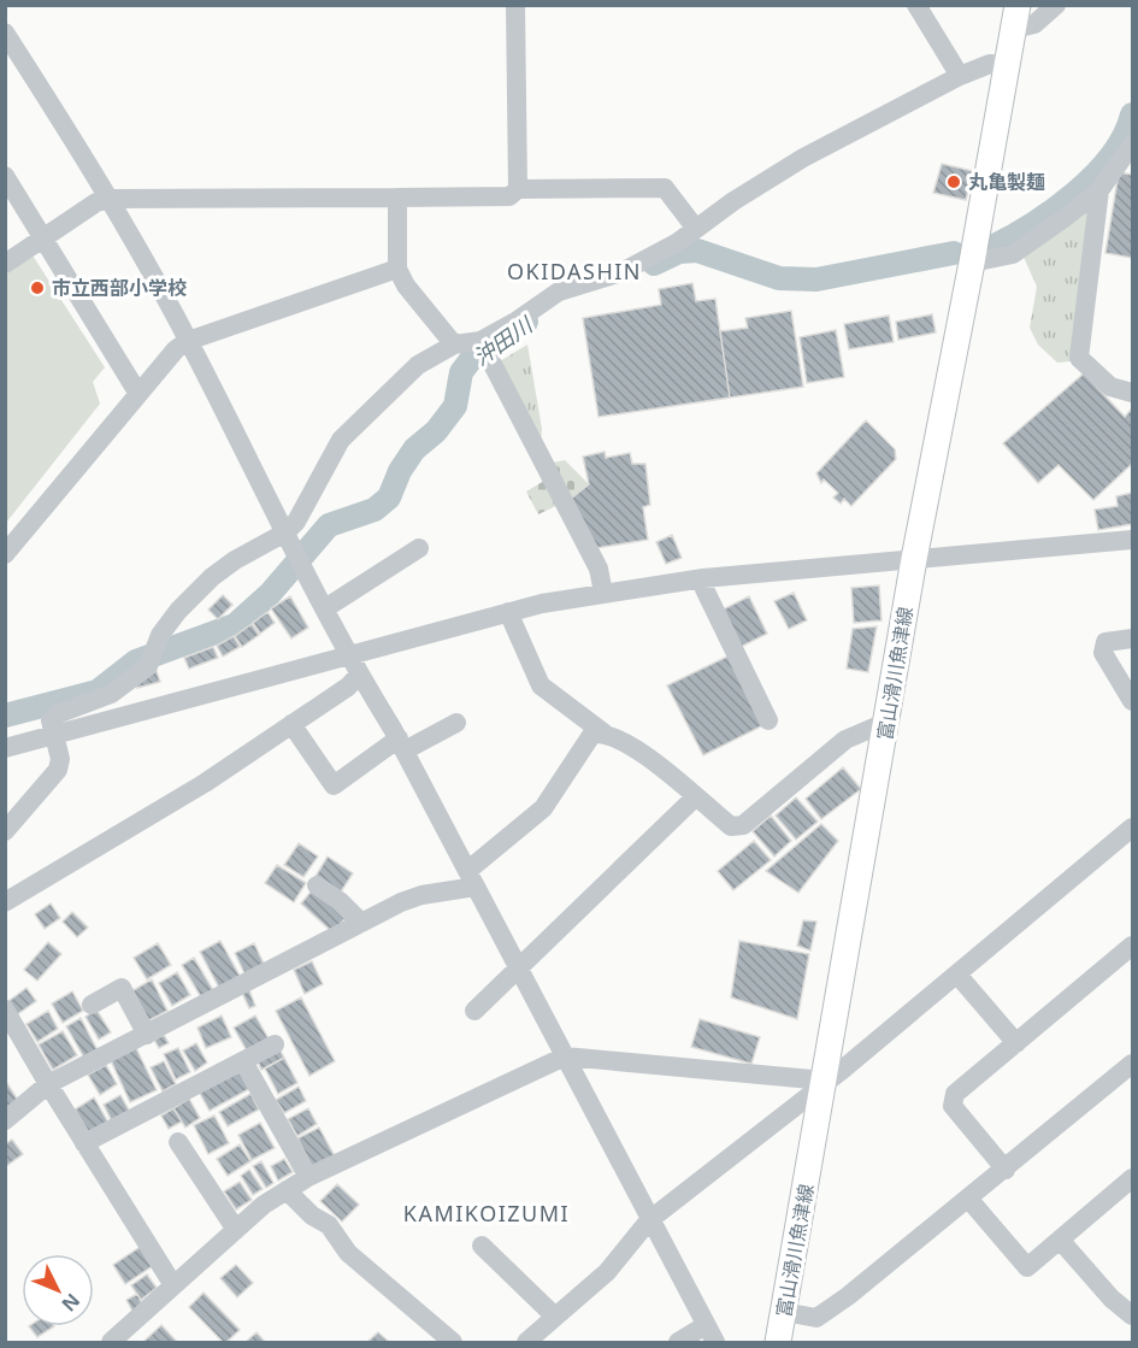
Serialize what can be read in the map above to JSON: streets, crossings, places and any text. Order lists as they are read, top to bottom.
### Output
{
  "streets": {
    "main road": ["富山滑川魚津線"]
  },
  "districts": ["OKIDASHIN", "KAMIKOIZUMI"],
  "water": ["沖田川"],
  "places": ["丸亀製麺", "市立西部小学校"],
  "north": "bottom right"
}
